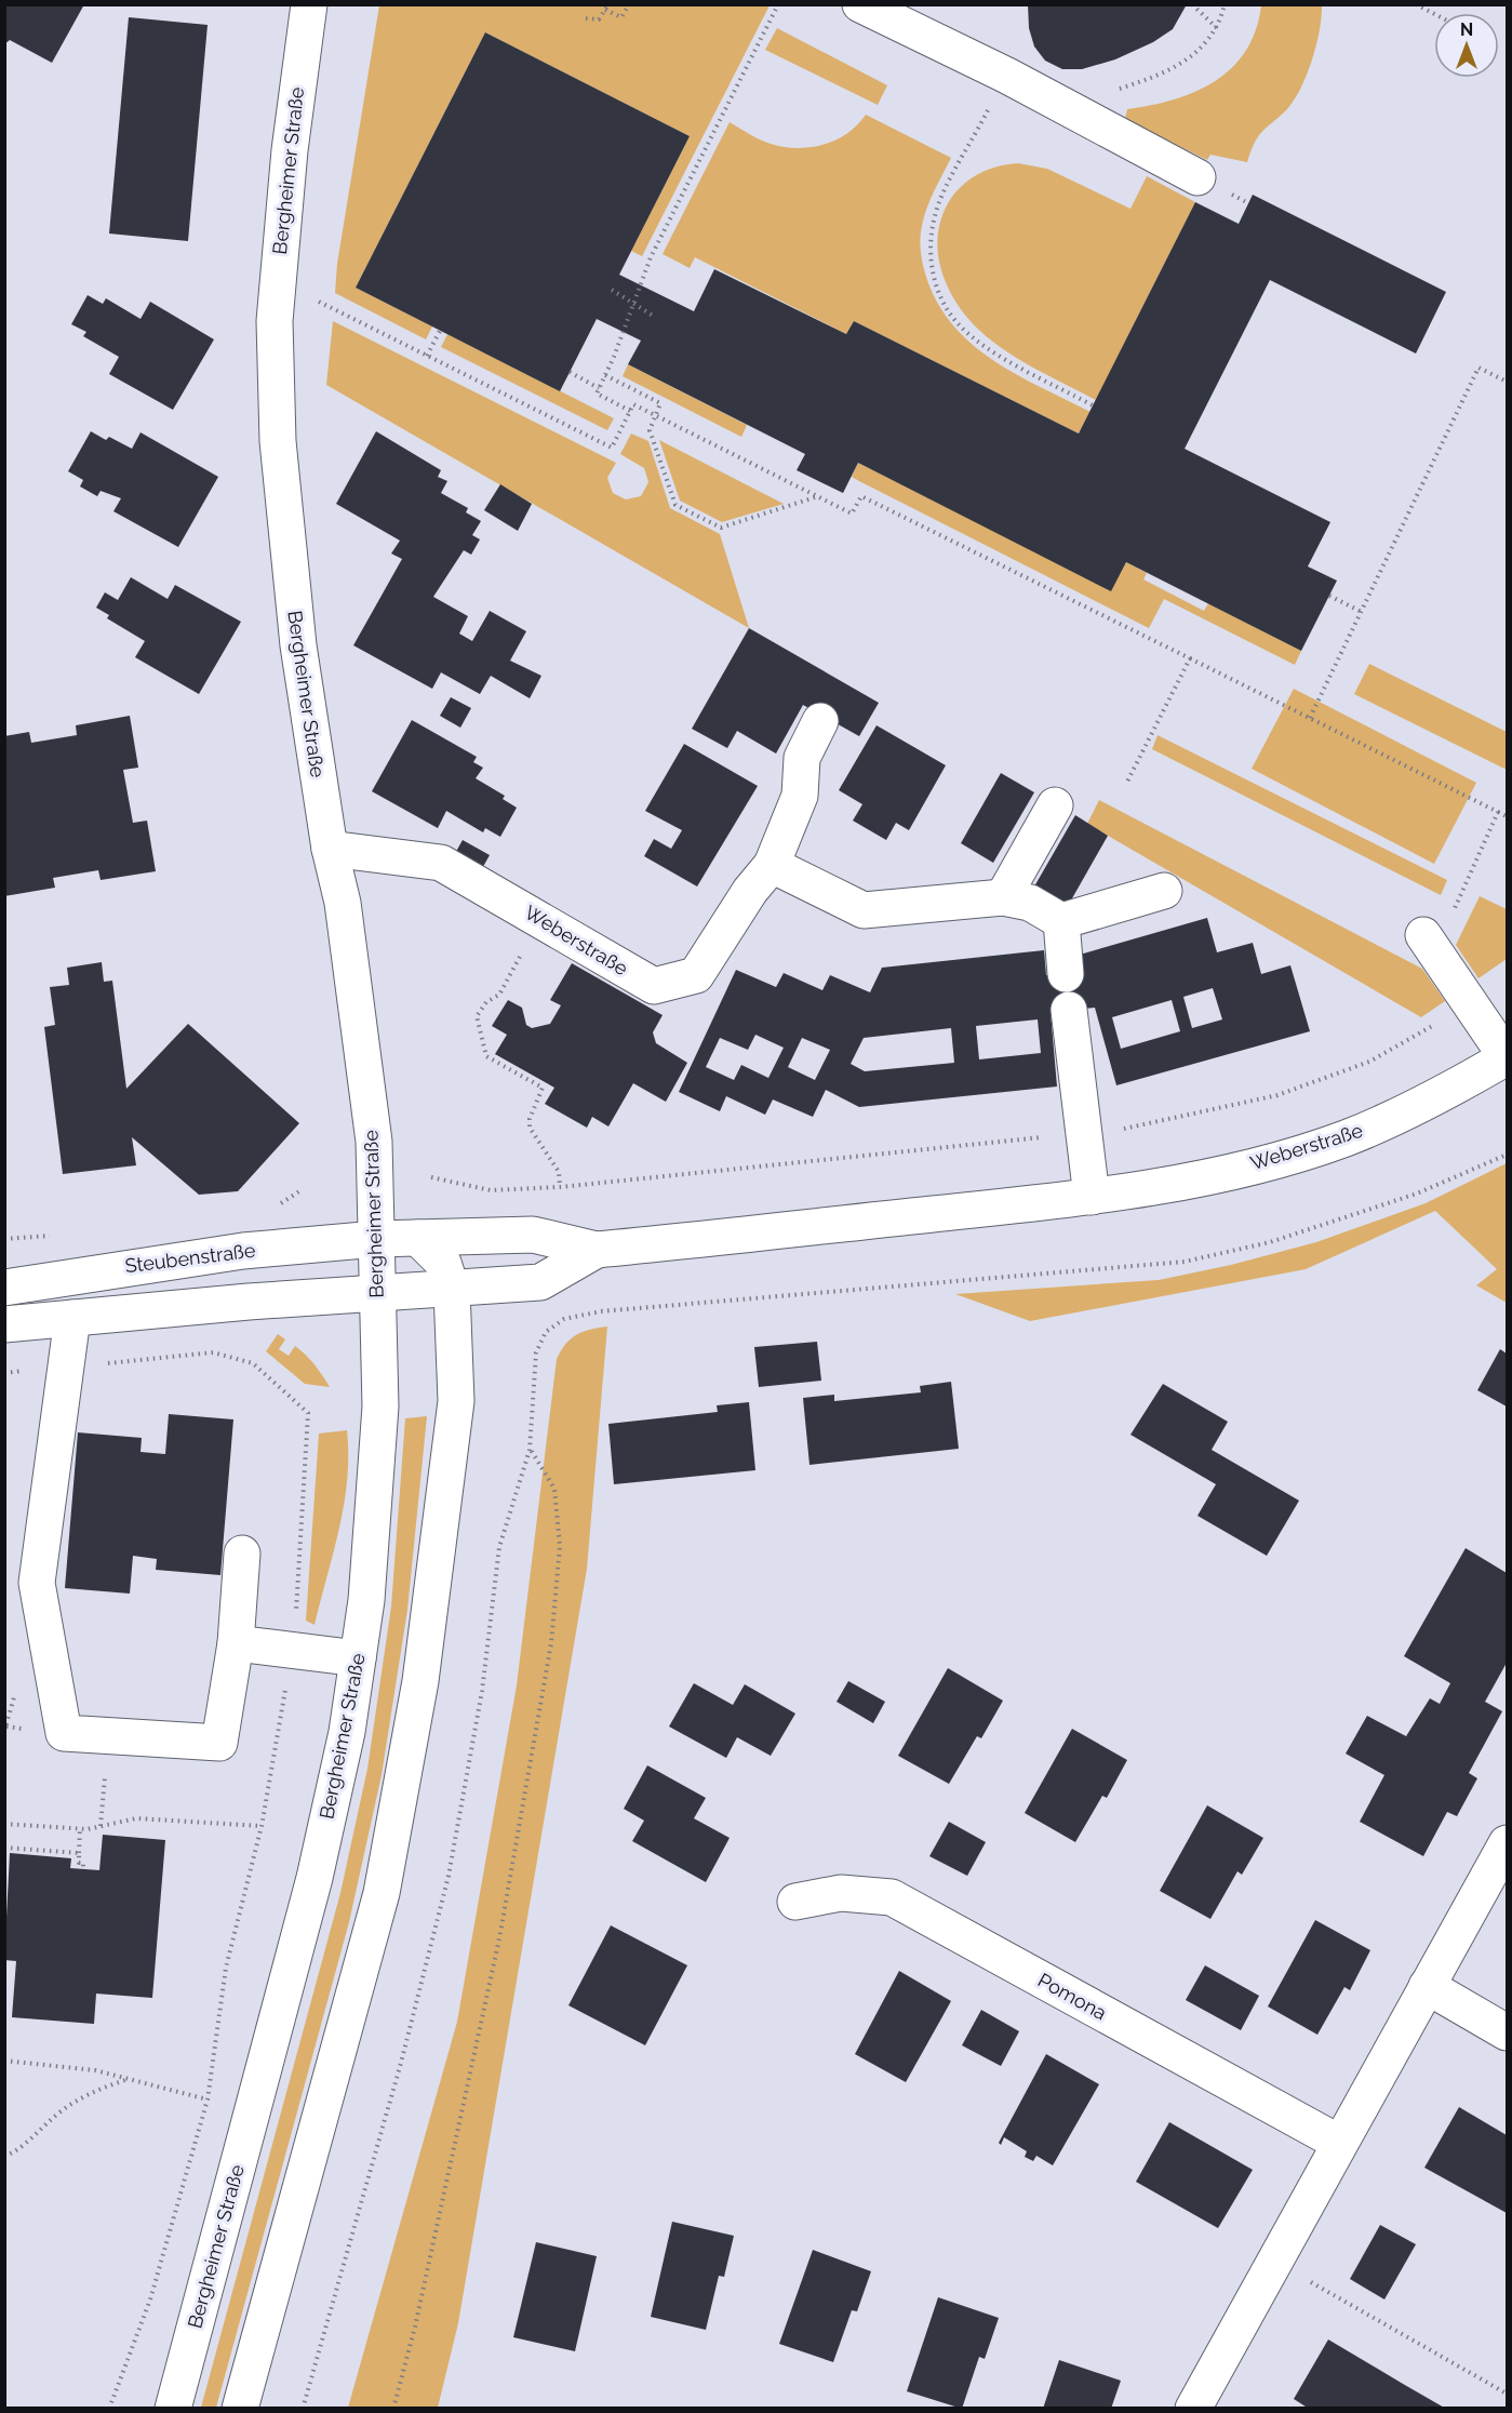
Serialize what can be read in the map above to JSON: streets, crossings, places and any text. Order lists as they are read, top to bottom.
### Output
{
  "streets": {
    "main road": [
      "Bergheimer Straße",
      "Weberstraße",
      "Steubenstraße",
      "Pomona"
    ]
  },
  "crossings": [
    ["Bergheimer Straße", "Weberstraße"],
    ["Bergheimer Straße", "Steubenstraße"],
    ["Weberstraße", "Steubenstraße"]
  ],
  "north": "top"
}
